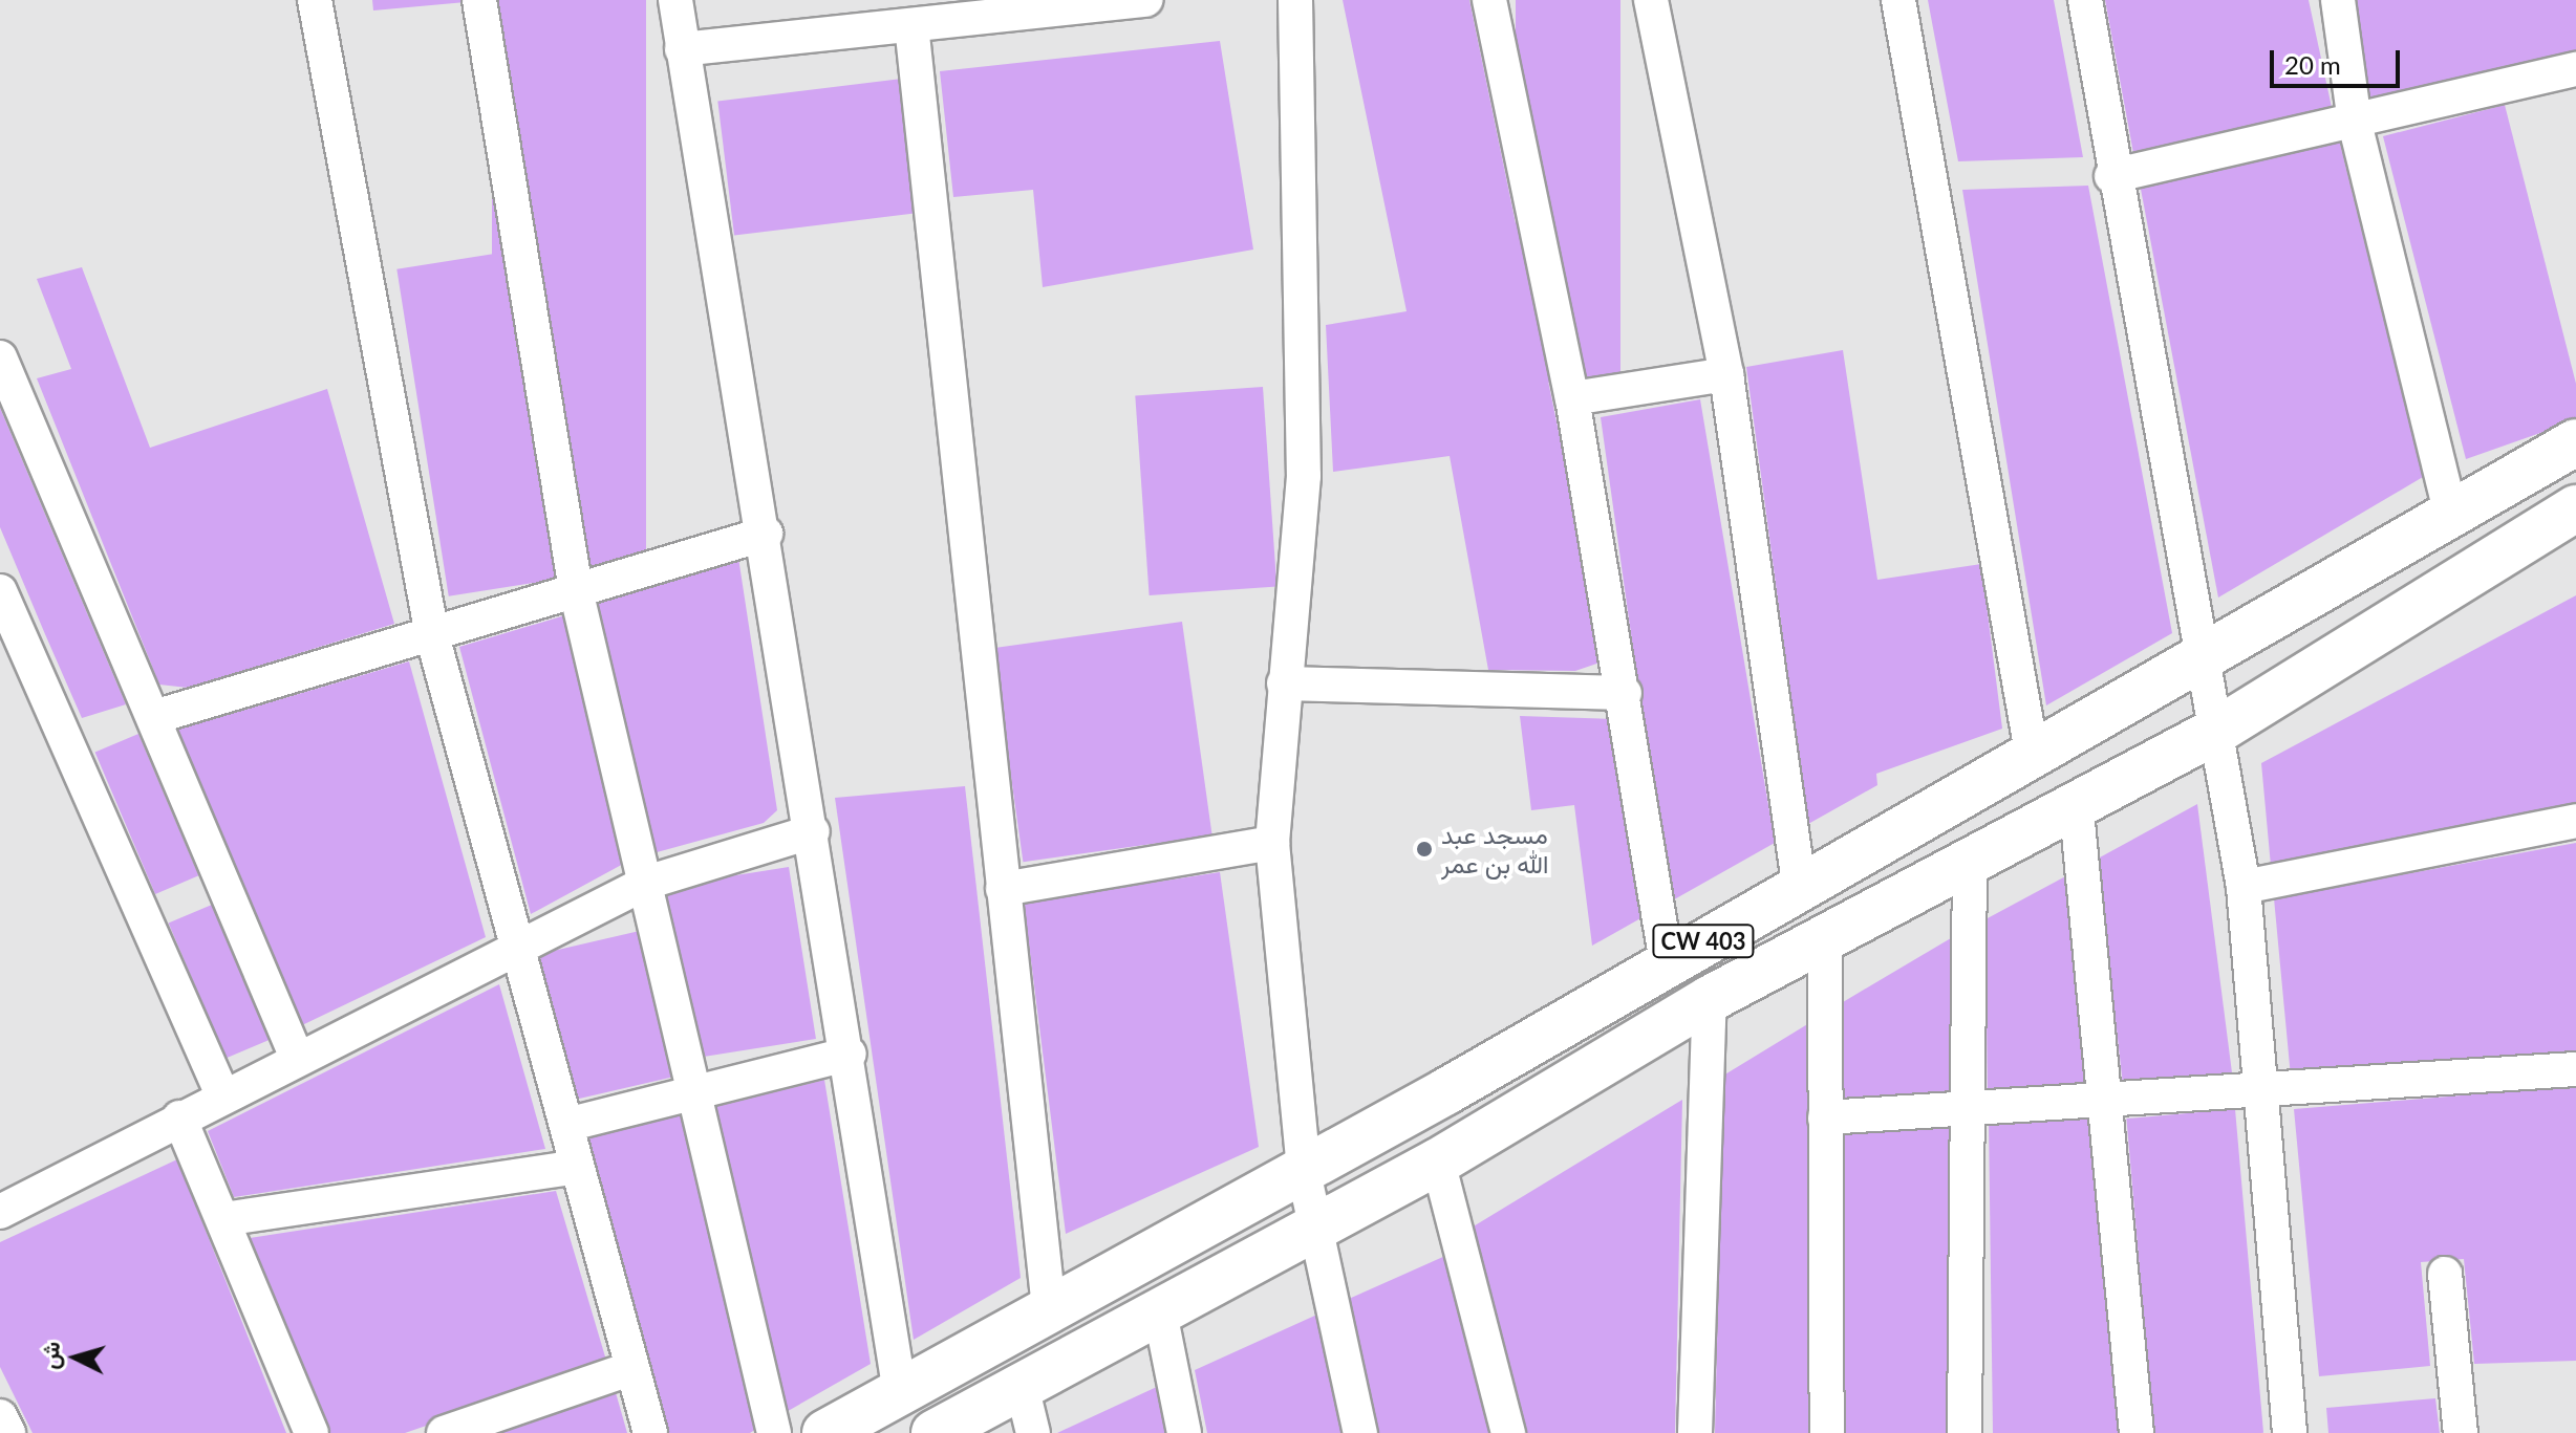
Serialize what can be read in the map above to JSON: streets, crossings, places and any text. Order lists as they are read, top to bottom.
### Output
{
  "streets": {
    "main road": ["CW 403"]
  },
  "places": ["مسجد عبد الله بن عمر"],
  "scale_bar": "20 m",
  "north": "left"
}
